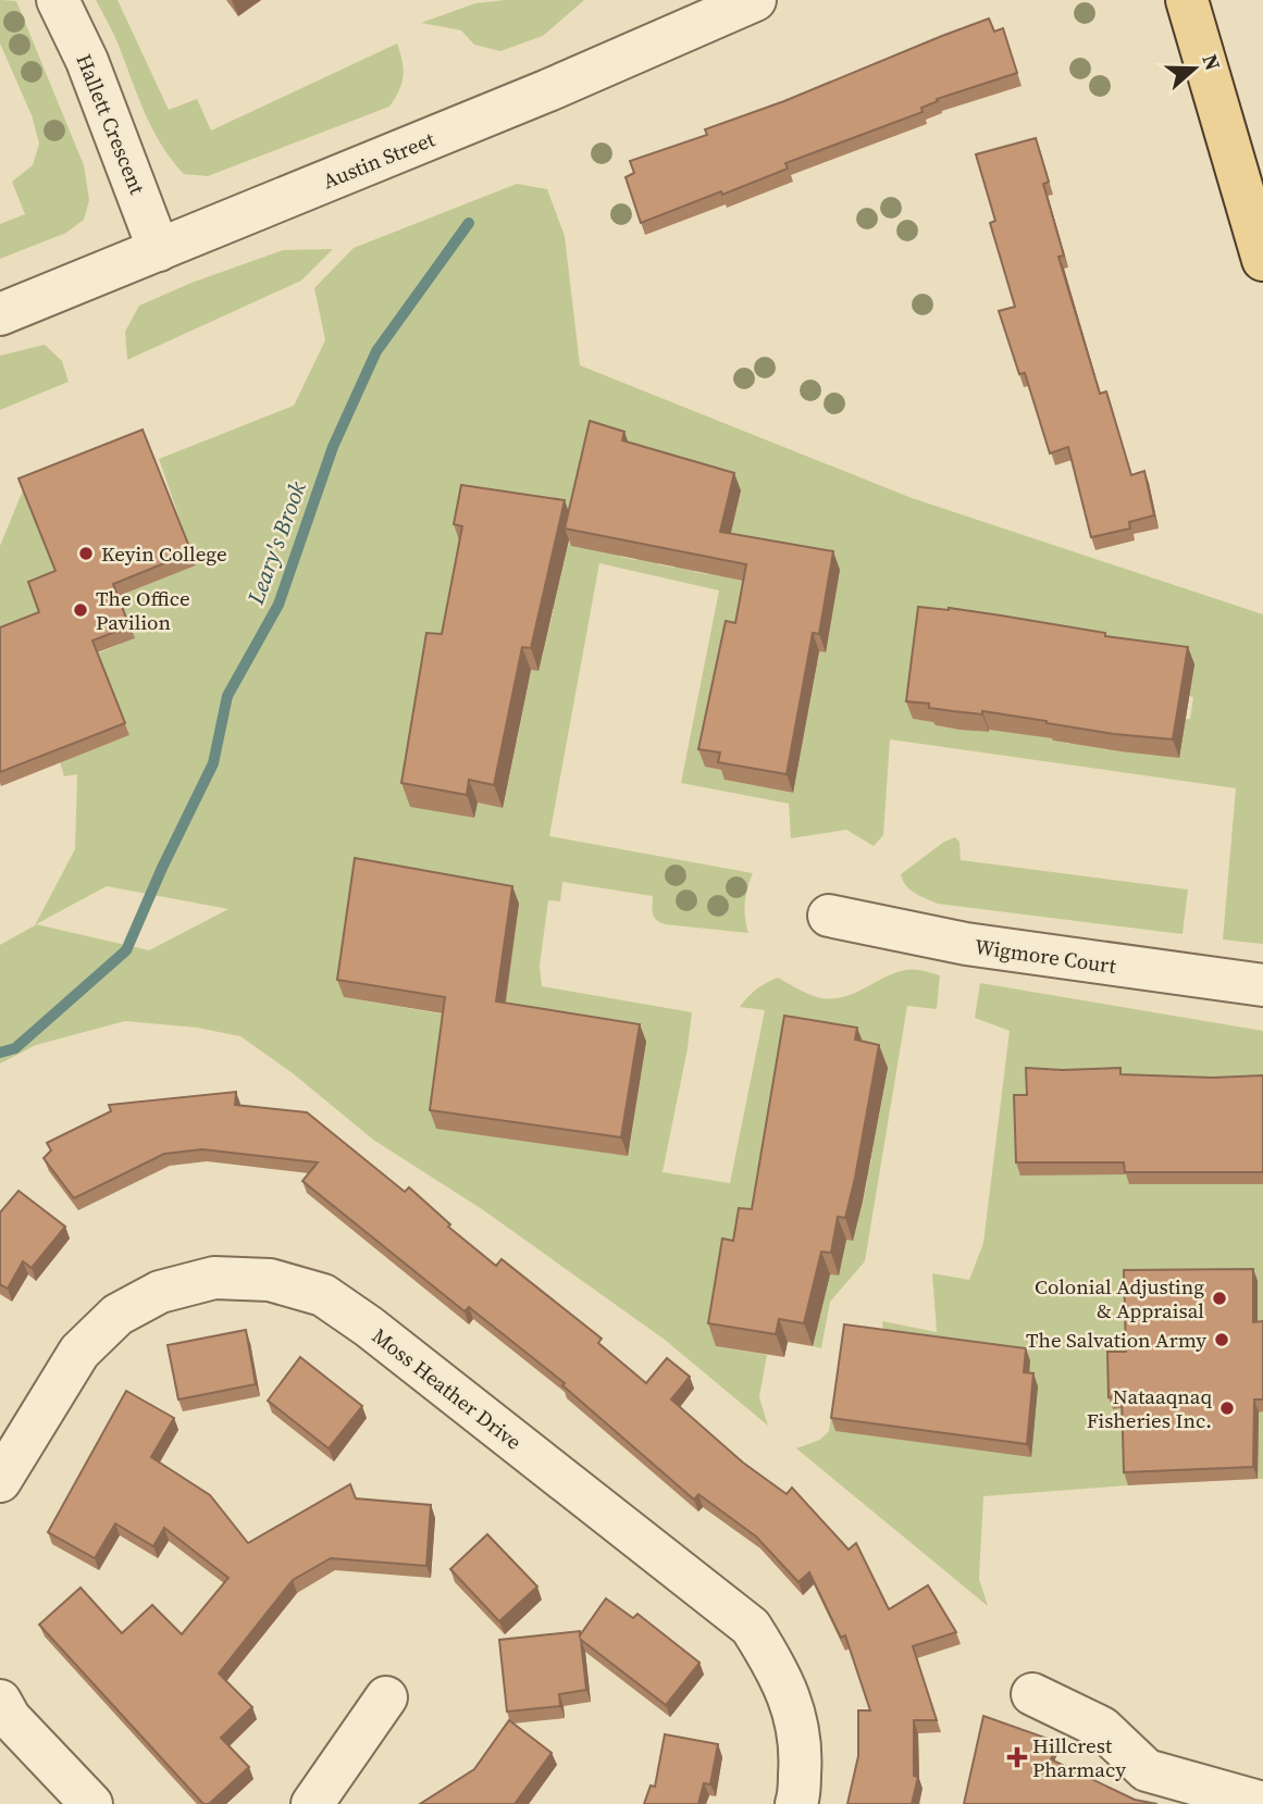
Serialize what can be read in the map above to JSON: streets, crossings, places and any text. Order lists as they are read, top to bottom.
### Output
{
  "streets": {
    "street": [
      "Hallett Crescent",
      "Austin Street",
      "Wigmore Court",
      "Moss Heather Drive"
    ]
  },
  "crossings": [
    ["Hallett Crescent", "Austin Street"]
  ],
  "water": ["Leary's Brook"],
  "places": {
    "other": [
      "Keyin College",
      "The Office Pavilion",
      "Colonial Adjusting & Appraisal",
      "The Salvation Army",
      "Nataaqnaq Fisheries Inc."
    ],
    "health": ["Hillcrest Pharmacy"]
  },
  "north": "right"
}
